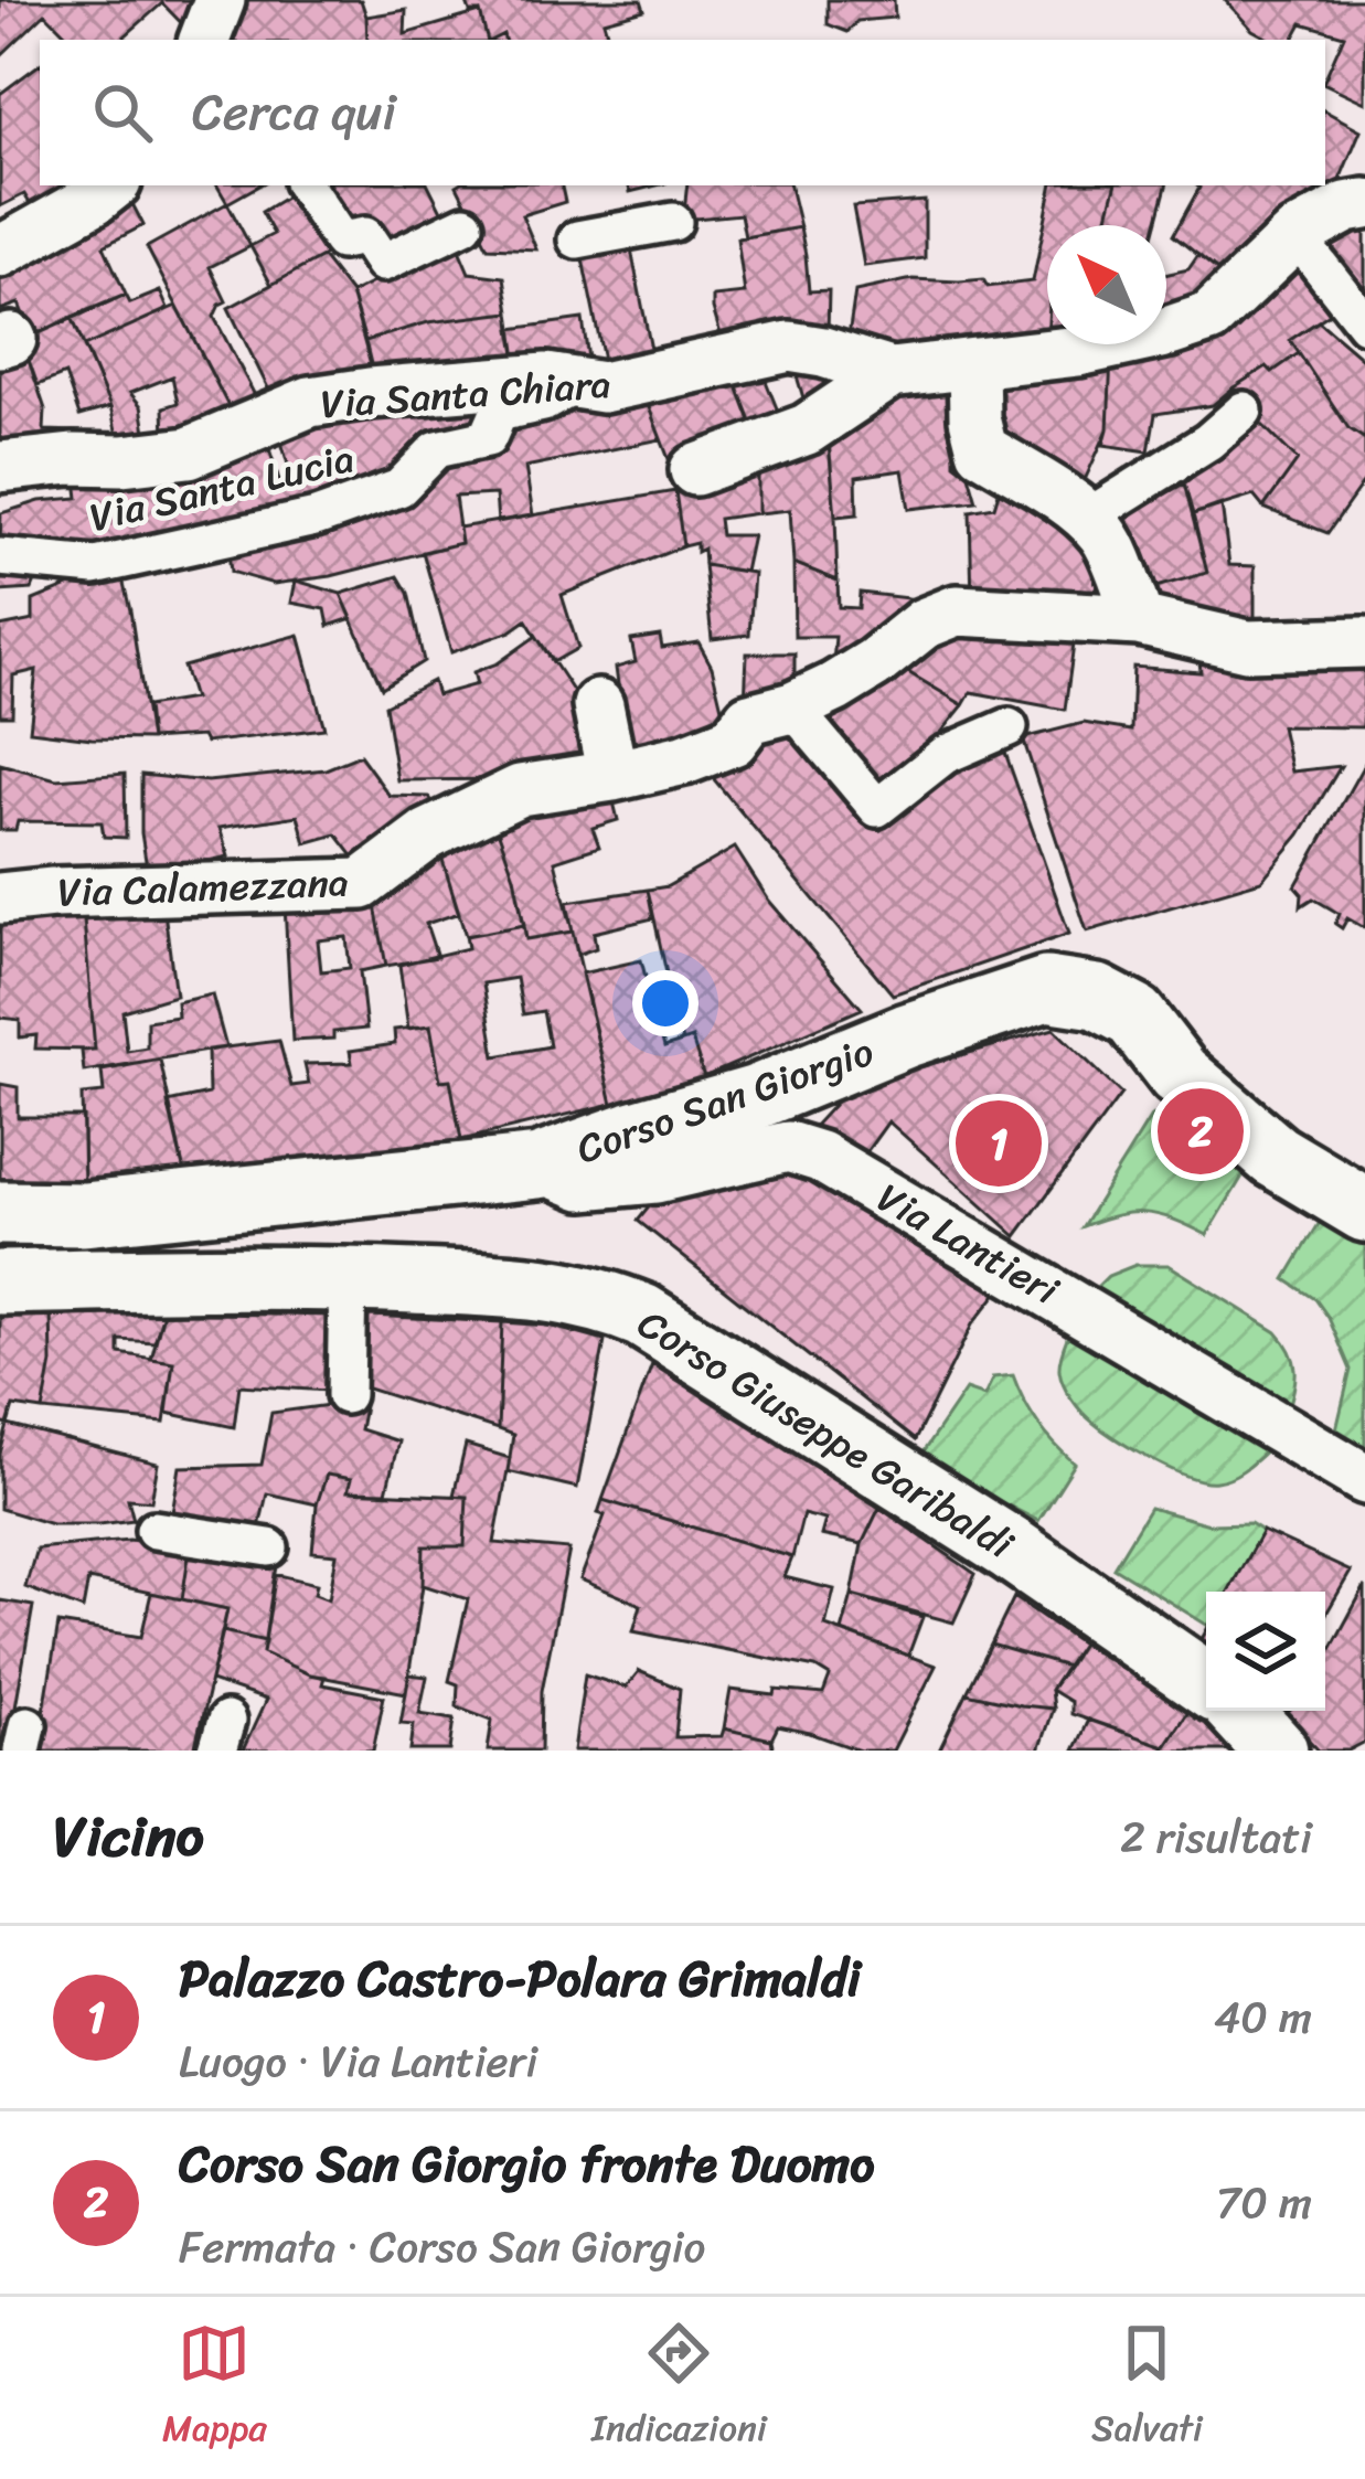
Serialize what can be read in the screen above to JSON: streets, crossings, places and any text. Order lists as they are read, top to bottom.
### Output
{
  "streets": {
    "street": [
      "Via Santa Chiara",
      "Via Santa Lucia",
      "Via Calamezzana",
      "Corso San Giorgio",
      "Via Lantieri",
      "Corso Giuseppe Garibaldi"
    ]
  },
  "crossings": [
    ["Via Santa Chiara", "Via Santa Lucia"],
    ["Corso San Giorgio", "Via Lantieri"]
  ],
  "north": "top left",
  "page": {
    "search": "Cerca qui",
    "pins": ["2", "1"],
    "heading": ["Vicino", "2 risultati"],
    "list": [
      {
        "mark": "1",
        "name": "Palazzo Castro-Polara Grimaldi",
        "note": "Luogo · Via Lantieri",
        "value": "40 m"
      },
      {
        "mark": "2",
        "name": "Corso San Giorgio fronte Duomo",
        "note": "Fermata · Corso San Giorgio",
        "value": "70 m"
      }
    ],
    "nav": ["Mappa", "Indicazioni", "Salvati"]
  }
}
